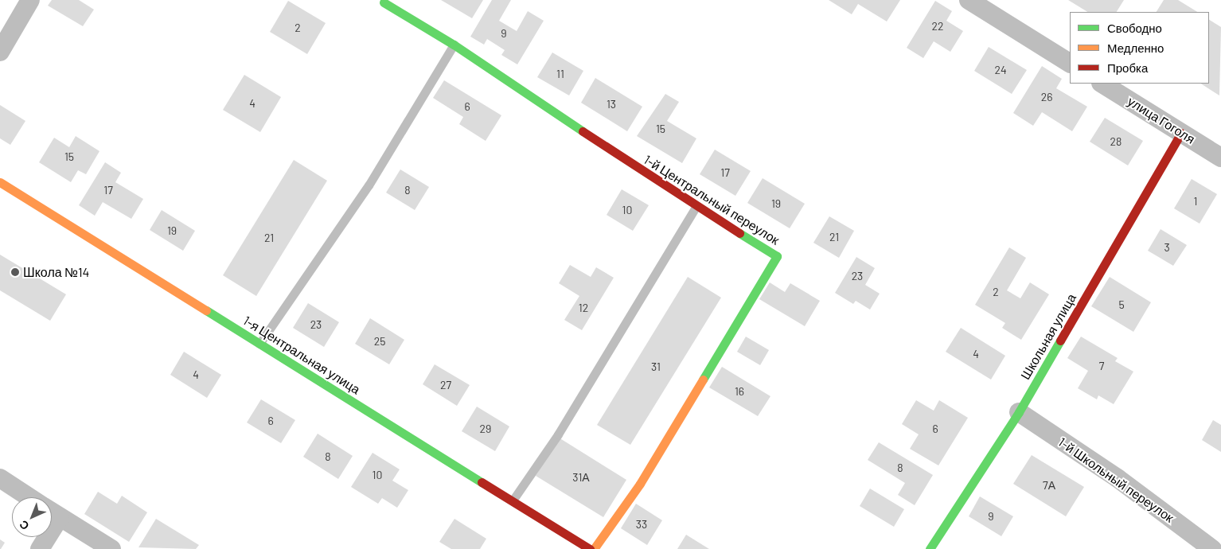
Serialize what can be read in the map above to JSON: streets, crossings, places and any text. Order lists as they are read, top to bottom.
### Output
{
  "streets": {
    "street": [
      "улица Гоголя",
      "1-й Центральный переулок",
      "Школьная улица",
      "1-я Центральная улица",
      "1-й Школьный переулок"
    ]
  },
  "crossings": [
    ["улица Гоголя", "Школьная улица"],
    ["Школьная улица", "1-й Школьный переулок"]
  ],
  "places": ["Школа №14"],
  "house_numbers": [
    "22",
    "2",
    "9",
    "24",
    "11",
    "26",
    "4",
    "13",
    "6",
    "15",
    "28",
    "15",
    "17",
    "17",
    "8",
    "1",
    "19",
    "10",
    "19",
    "21",
    "21",
    "3",
    "23",
    "2",
    "5",
    "12",
    "23",
    "25",
    "4",
    "7",
    "31",
    "4",
    "27",
    "16",
    "6",
    "29",
    "6",
    "8",
    "8",
    "10",
    "31А",
    "7А",
    "9",
    "33"
  ],
  "legend": ["Свободно", "Медленно", "Пробка"],
  "north": "bottom left"
}
